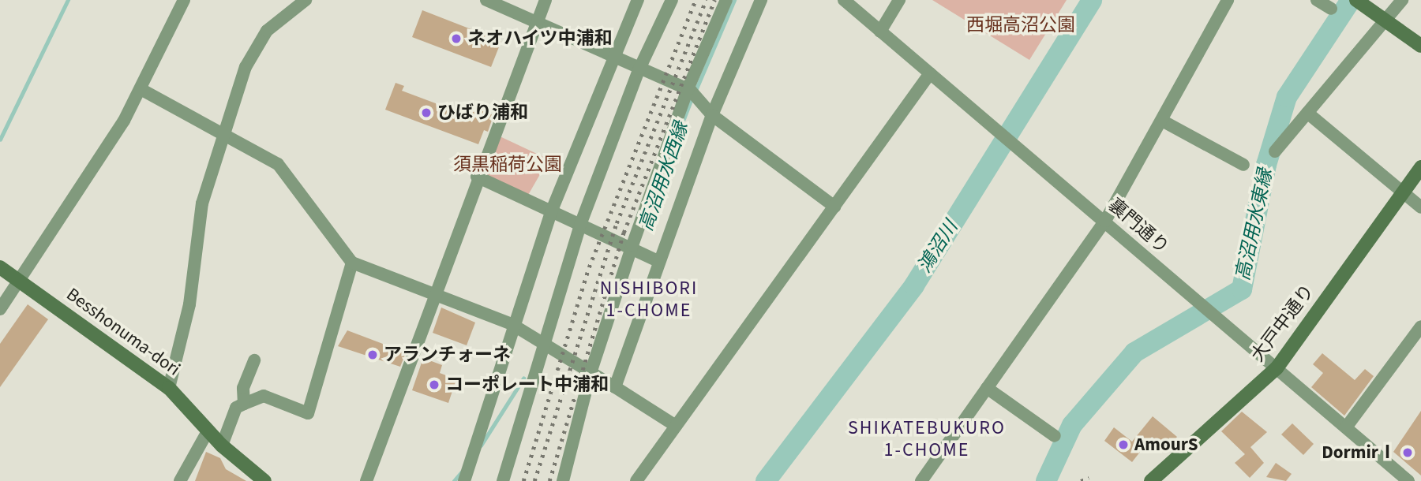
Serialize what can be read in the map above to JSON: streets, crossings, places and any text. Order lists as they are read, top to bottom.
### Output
{
  "streets": {
    "street": ["裏門通り", "大戸中通り", "Besshonuma-dori"]
  },
  "crossings": [
    ["裏門通り", "大戸中通り"]
  ],
  "districts": ["NISHIBORI 1-CHOME", "SHIKATEBUKURO 1-CHOME"],
  "water": ["高沼用水西縁", "高沼用水東縁", "鴻沼川"],
  "parks": ["西堀高沼公園", "須黒稲荷公園"],
  "places": [
    "ネオハイツ中浦和",
    "ひばり浦和",
    "アランチォーネ",
    "コーポレート中浦和",
    "AmourS",
    "DormirⅠ"
  ]
}
